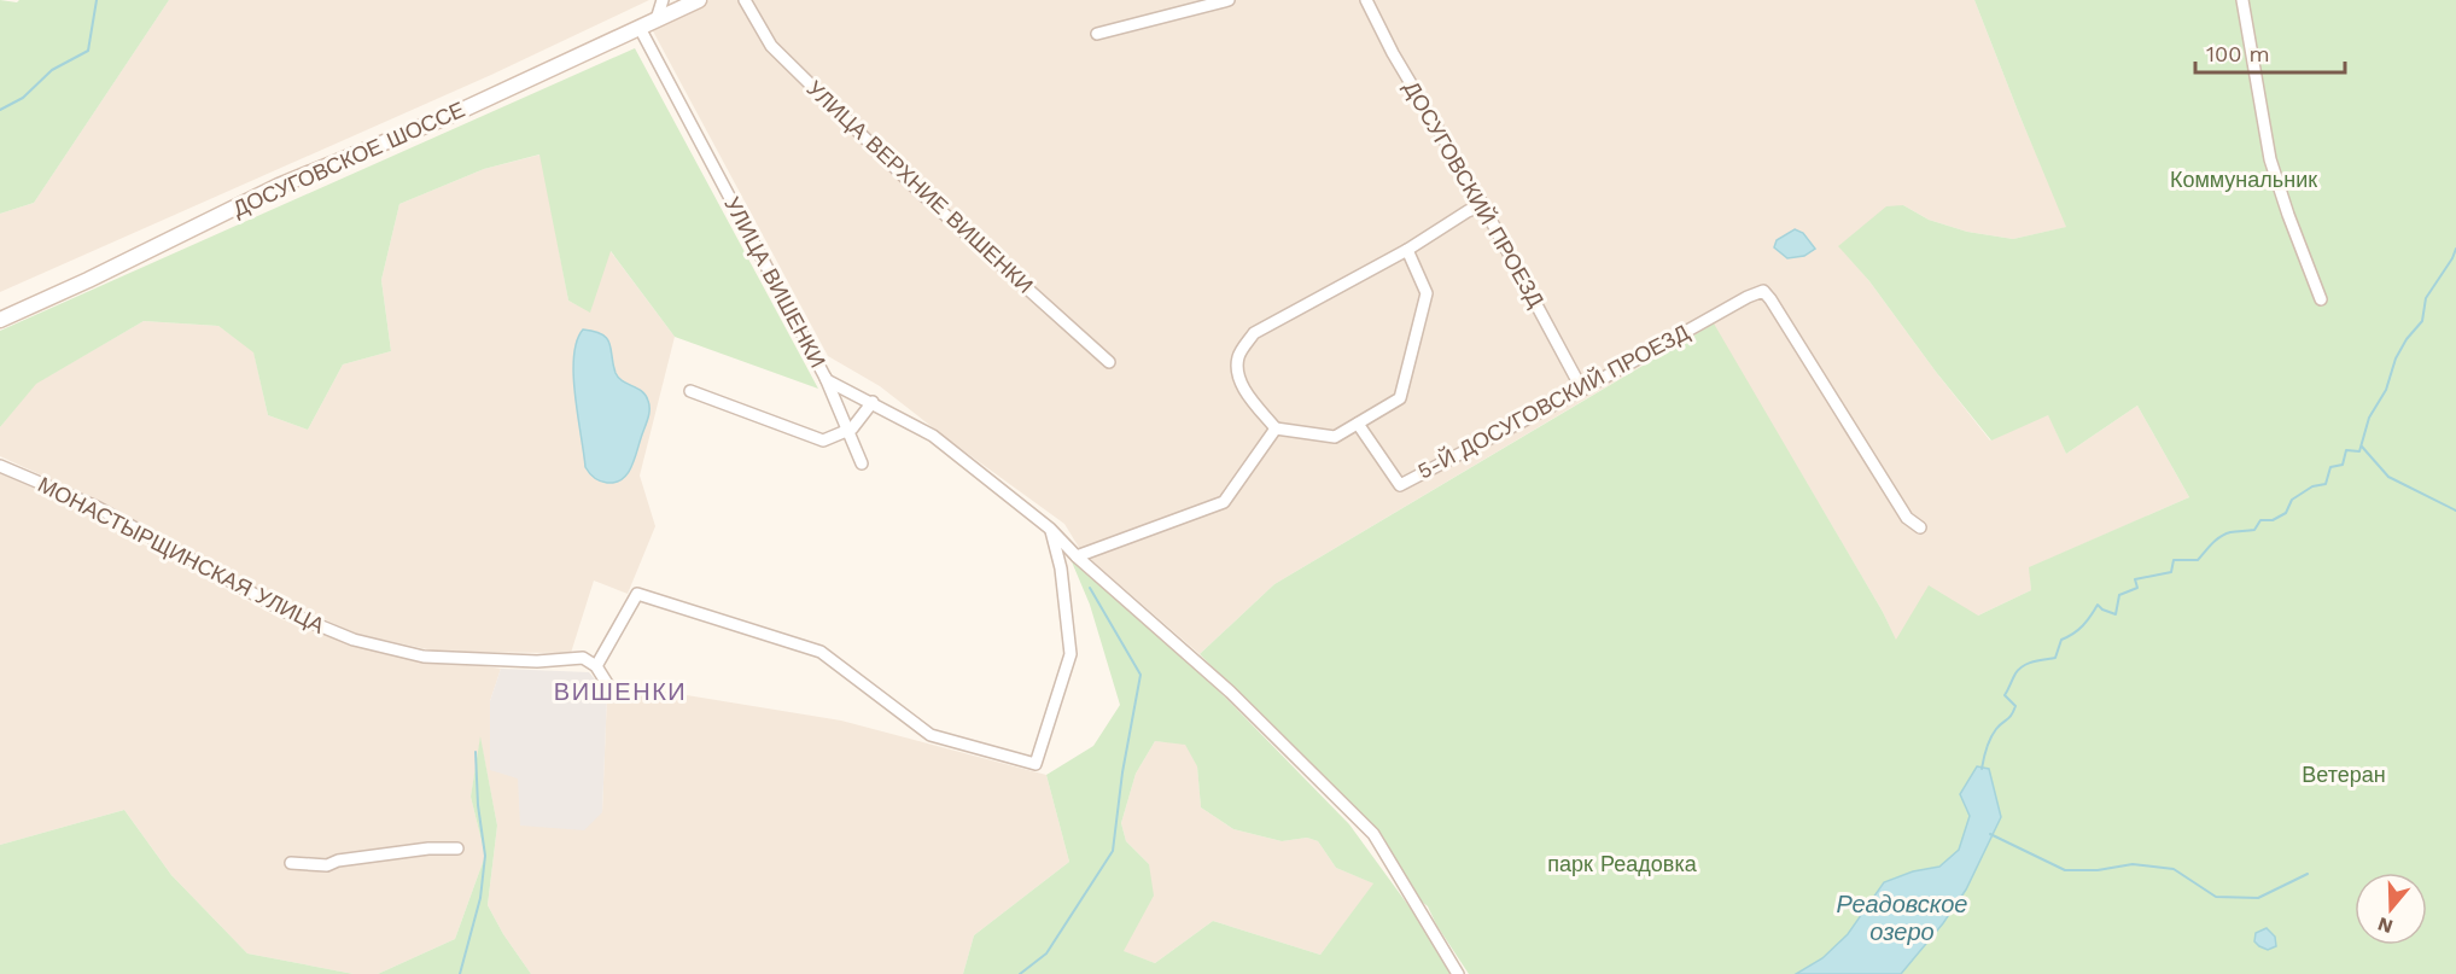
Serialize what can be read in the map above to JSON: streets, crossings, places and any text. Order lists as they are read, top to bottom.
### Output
{
  "streets": {
    "main road": ["ДОСУГОВСКОЕ ШОССЕ"],
    "street": [
      "УЛИЦА ВЕРХНИЕ ВИШЕНКИ",
      "ДОСУГОВСКИЙ ПРОЕЗД",
      "УЛИЦА ВИШЕНКИ",
      "5-Й ДОСУГОВСКИЙ ПРОЕЗД",
      "МОНАСТЫРЩИНСКАЯ УЛИЦА"
    ]
  },
  "crossings": [
    ["ДОСУГОВСКОЕ ШОССЕ", "УЛИЦА ВИШЕНКИ"],
    ["ДОСУГОВСКИЙ ПРОЕЗД", "5-Й ДОСУГОВСКИЙ ПРОЕЗД"]
  ],
  "districts": ["ВИШЕНКИ"],
  "water": ["Реадовское озеро"],
  "parks": ["Коммунальник", "Ветеран", "парк Реадовка"],
  "scale_bar": "100 m",
  "north": "bottom"
}
